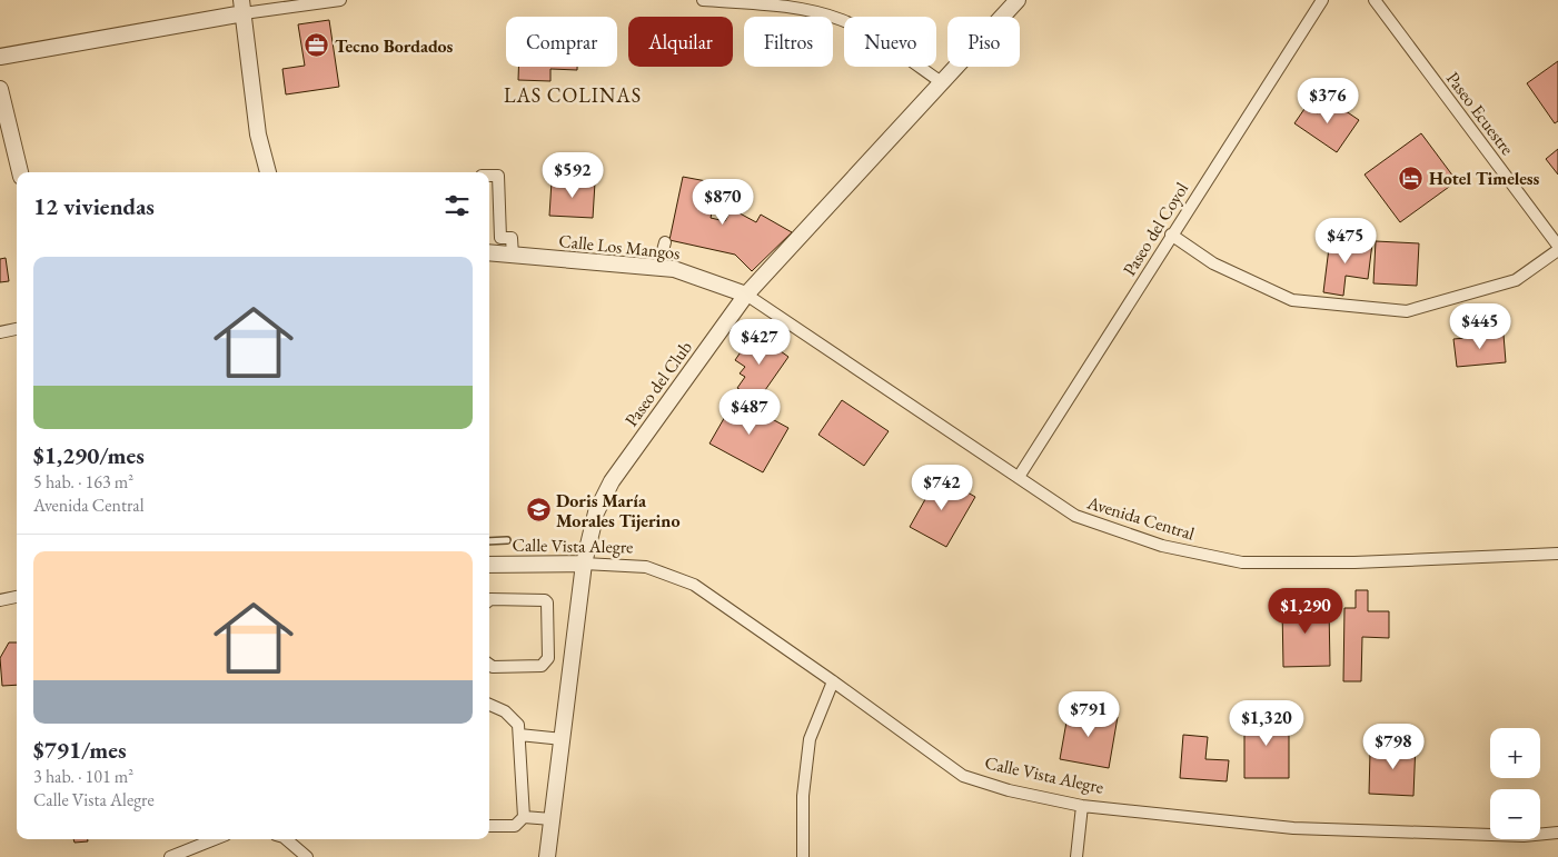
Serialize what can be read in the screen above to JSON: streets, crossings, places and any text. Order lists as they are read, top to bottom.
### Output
{
  "streets": {
    "street": [
      "Paseo Ecuestre",
      "Paseo del Coyol",
      "Calle Los Mangos",
      "Paseo del Club",
      "Avenida Central",
      "Calle Vista Alegre"
    ]
  },
  "crossings": [
    ["Paseo del Coyol", "Avenida Central"],
    ["Calle Los Mangos", "Paseo del Club"],
    ["Calle Los Mangos", "Avenida Central"],
    ["Paseo del Club", "Avenida Central"],
    ["Paseo del Club", "Calle Vista Alegre"]
  ],
  "districts": ["LAS COLINAS"],
  "places": {
    "office": ["Tecno Bordados"],
    "hotel": ["Hotel Timeless"],
    "school or university": ["Doris María Morales Tijerino"]
  },
  "page": {
    "chip": [
      "Comprar",
      "Alquilar",
      "Filtros",
      "Nuevo",
      "Piso"
    ],
    "price": [
      "$376",
      "$592",
      "$870",
      "$475",
      "$445",
      "$427",
      "$487",
      "$742",
      "$1,290",
      "$791",
      "$1,320",
      "$798"
    ],
    "heading": "12 viviendas",
    "list": [
      {
        "name": "$1,290/mes",
        "note": "5 hab. · 163 m² · Avenida Central"
      },
      {
        "name": "$791/mes",
        "note": "3 hab. · 101 m² · Calle Vista Alegre"
      }
    ],
    "map_buttons": ["+", "−"]
  }
}
